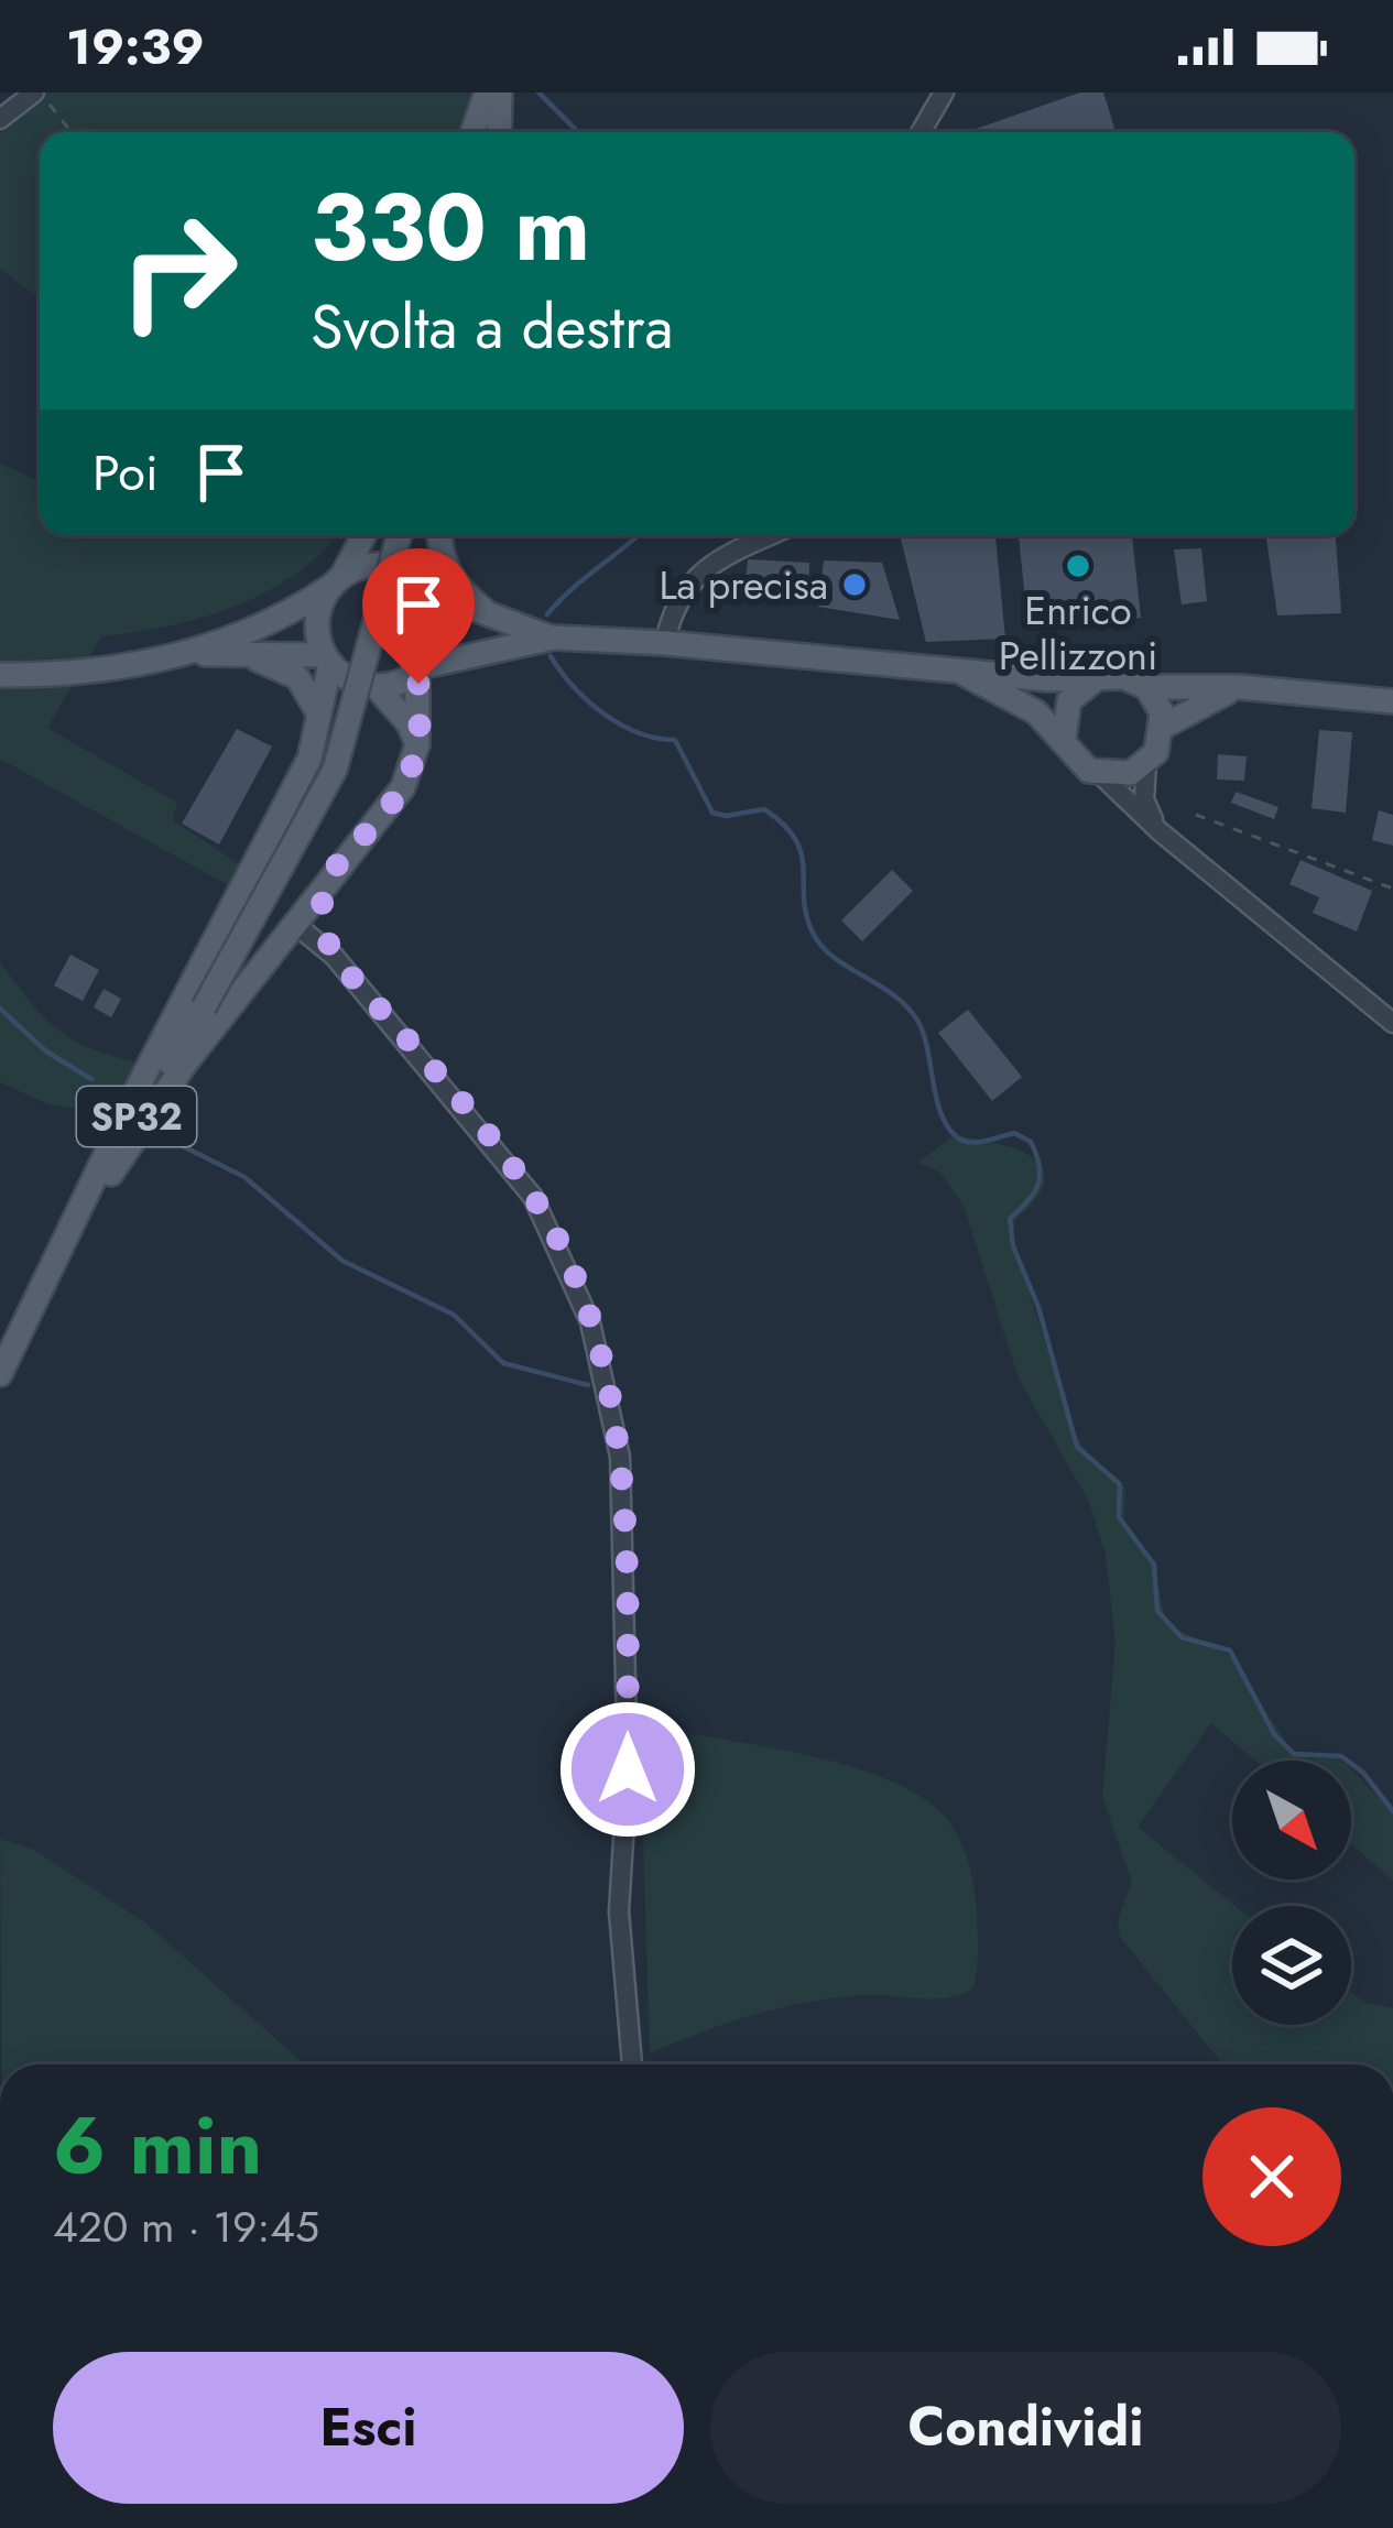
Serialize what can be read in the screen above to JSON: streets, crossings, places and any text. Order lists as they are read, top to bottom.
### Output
{
  "streets": {
    "main road": ["SP32"]
  },
  "places": ["Enrico Pellizzoni", "La precisa"],
  "north": "bottom right",
  "page": {
    "status": "19:39",
    "turn": ["330 m", "Svolta a destra"],
    "then": "Poi",
    "heading": ["6 min", "420 m · 19:45"],
    "buttons": ["Esci", "Condividi"]
  }
}
